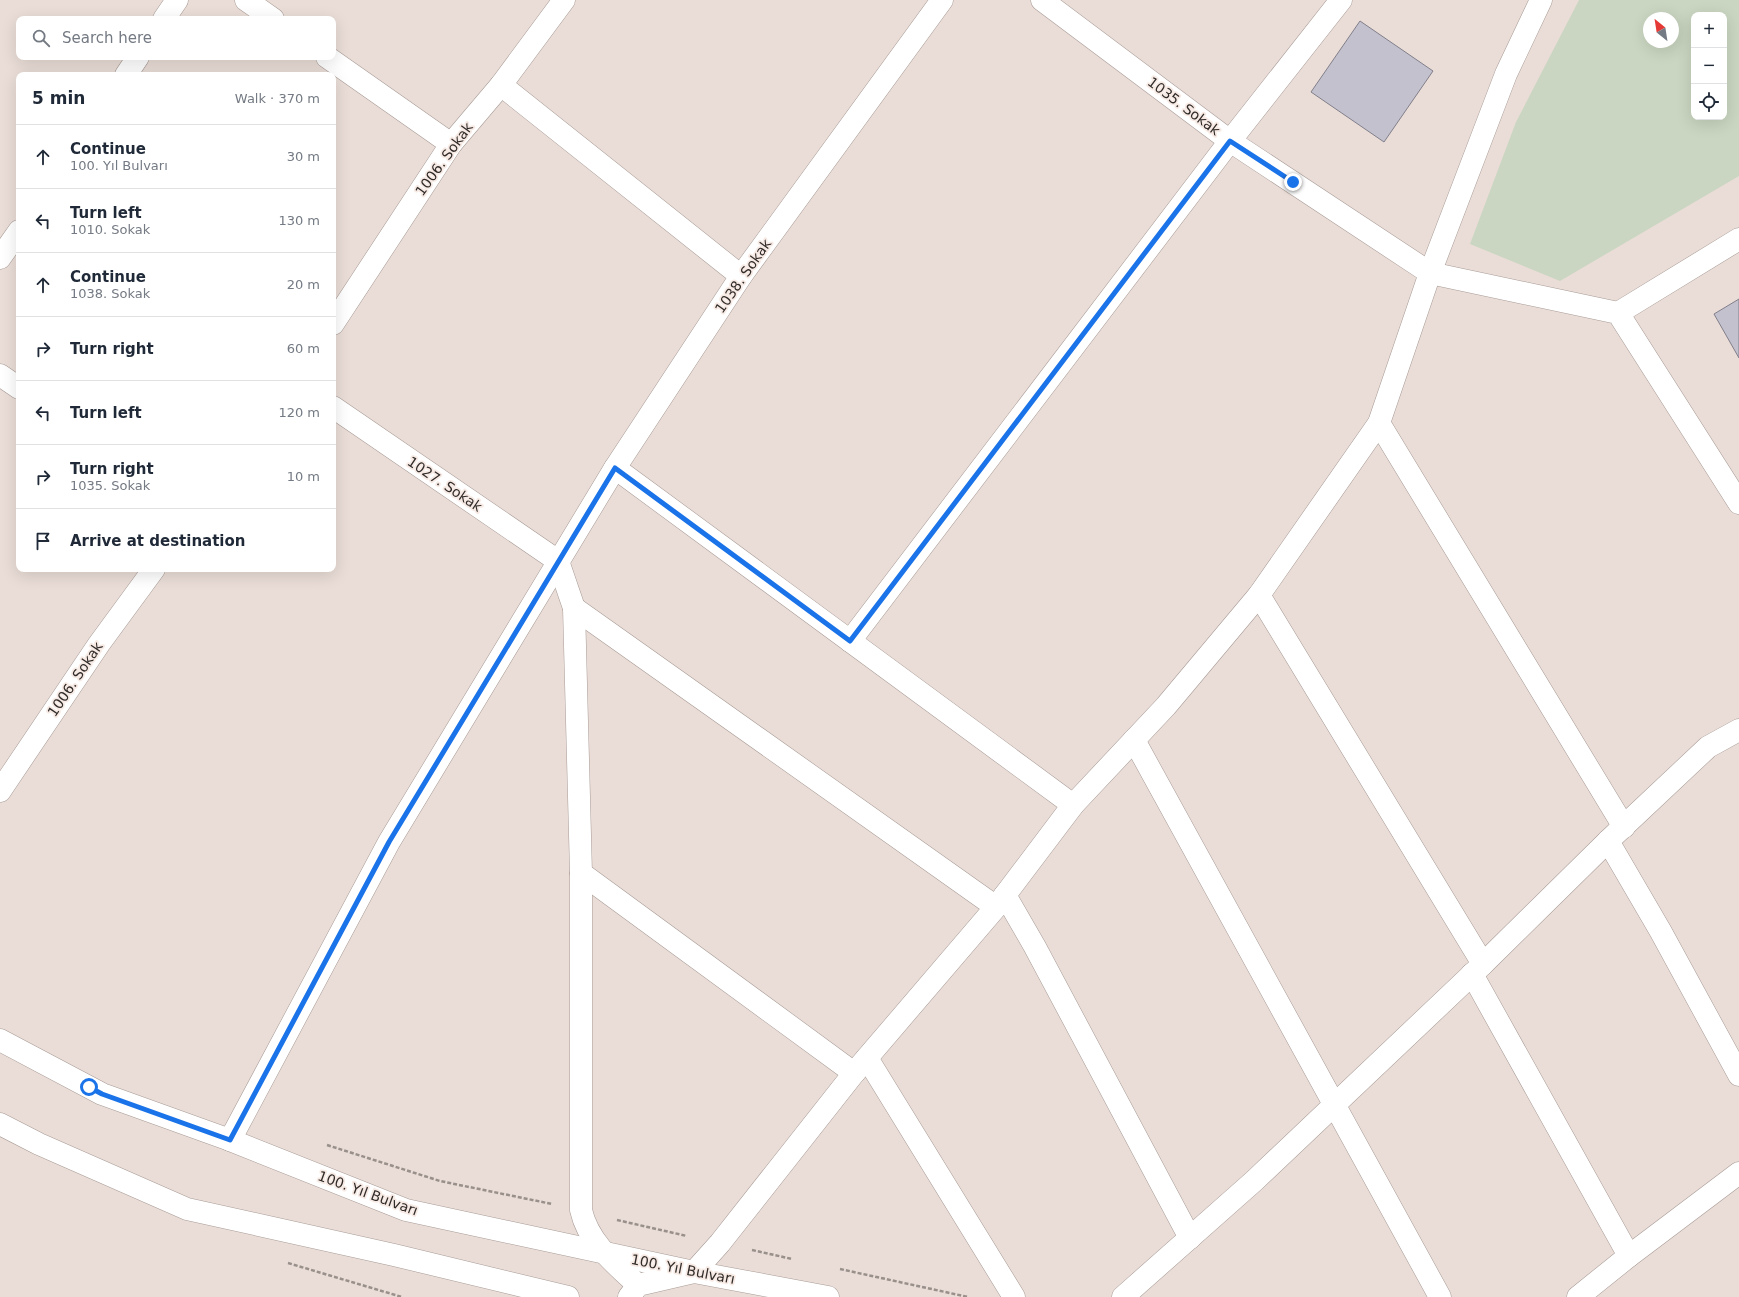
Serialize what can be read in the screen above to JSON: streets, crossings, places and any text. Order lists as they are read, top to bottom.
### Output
{
  "streets": {
    "street": [
      "1035. Sokak",
      "1006. Sokak",
      "1038. Sokak",
      "1027. Sokak",
      "100. Yıl Bulvarı"
    ]
  },
  "crossings": [
    ["1038. Sokak", "1027. Sokak"],
    ["1038. Sokak", "100. Yıl Bulvarı"]
  ],
  "north": "top left",
  "page": {
    "map_buttons": ["+", "−"],
    "search": "Search here",
    "heading": ["5 min", "Walk · 370 m"],
    "list": [
      ["Continue", "100. Yıl Bulvarı", "30 m"],
      ["Turn left", "1010. Sokak", "130 m"],
      ["Continue", "1038. Sokak", "20 m"],
      ["Turn right", "60 m"],
      ["Turn left", "120 m"],
      ["Turn right", "1035. Sokak", "10 m"],
      "Arrive at destination"
    ]
  }
}
